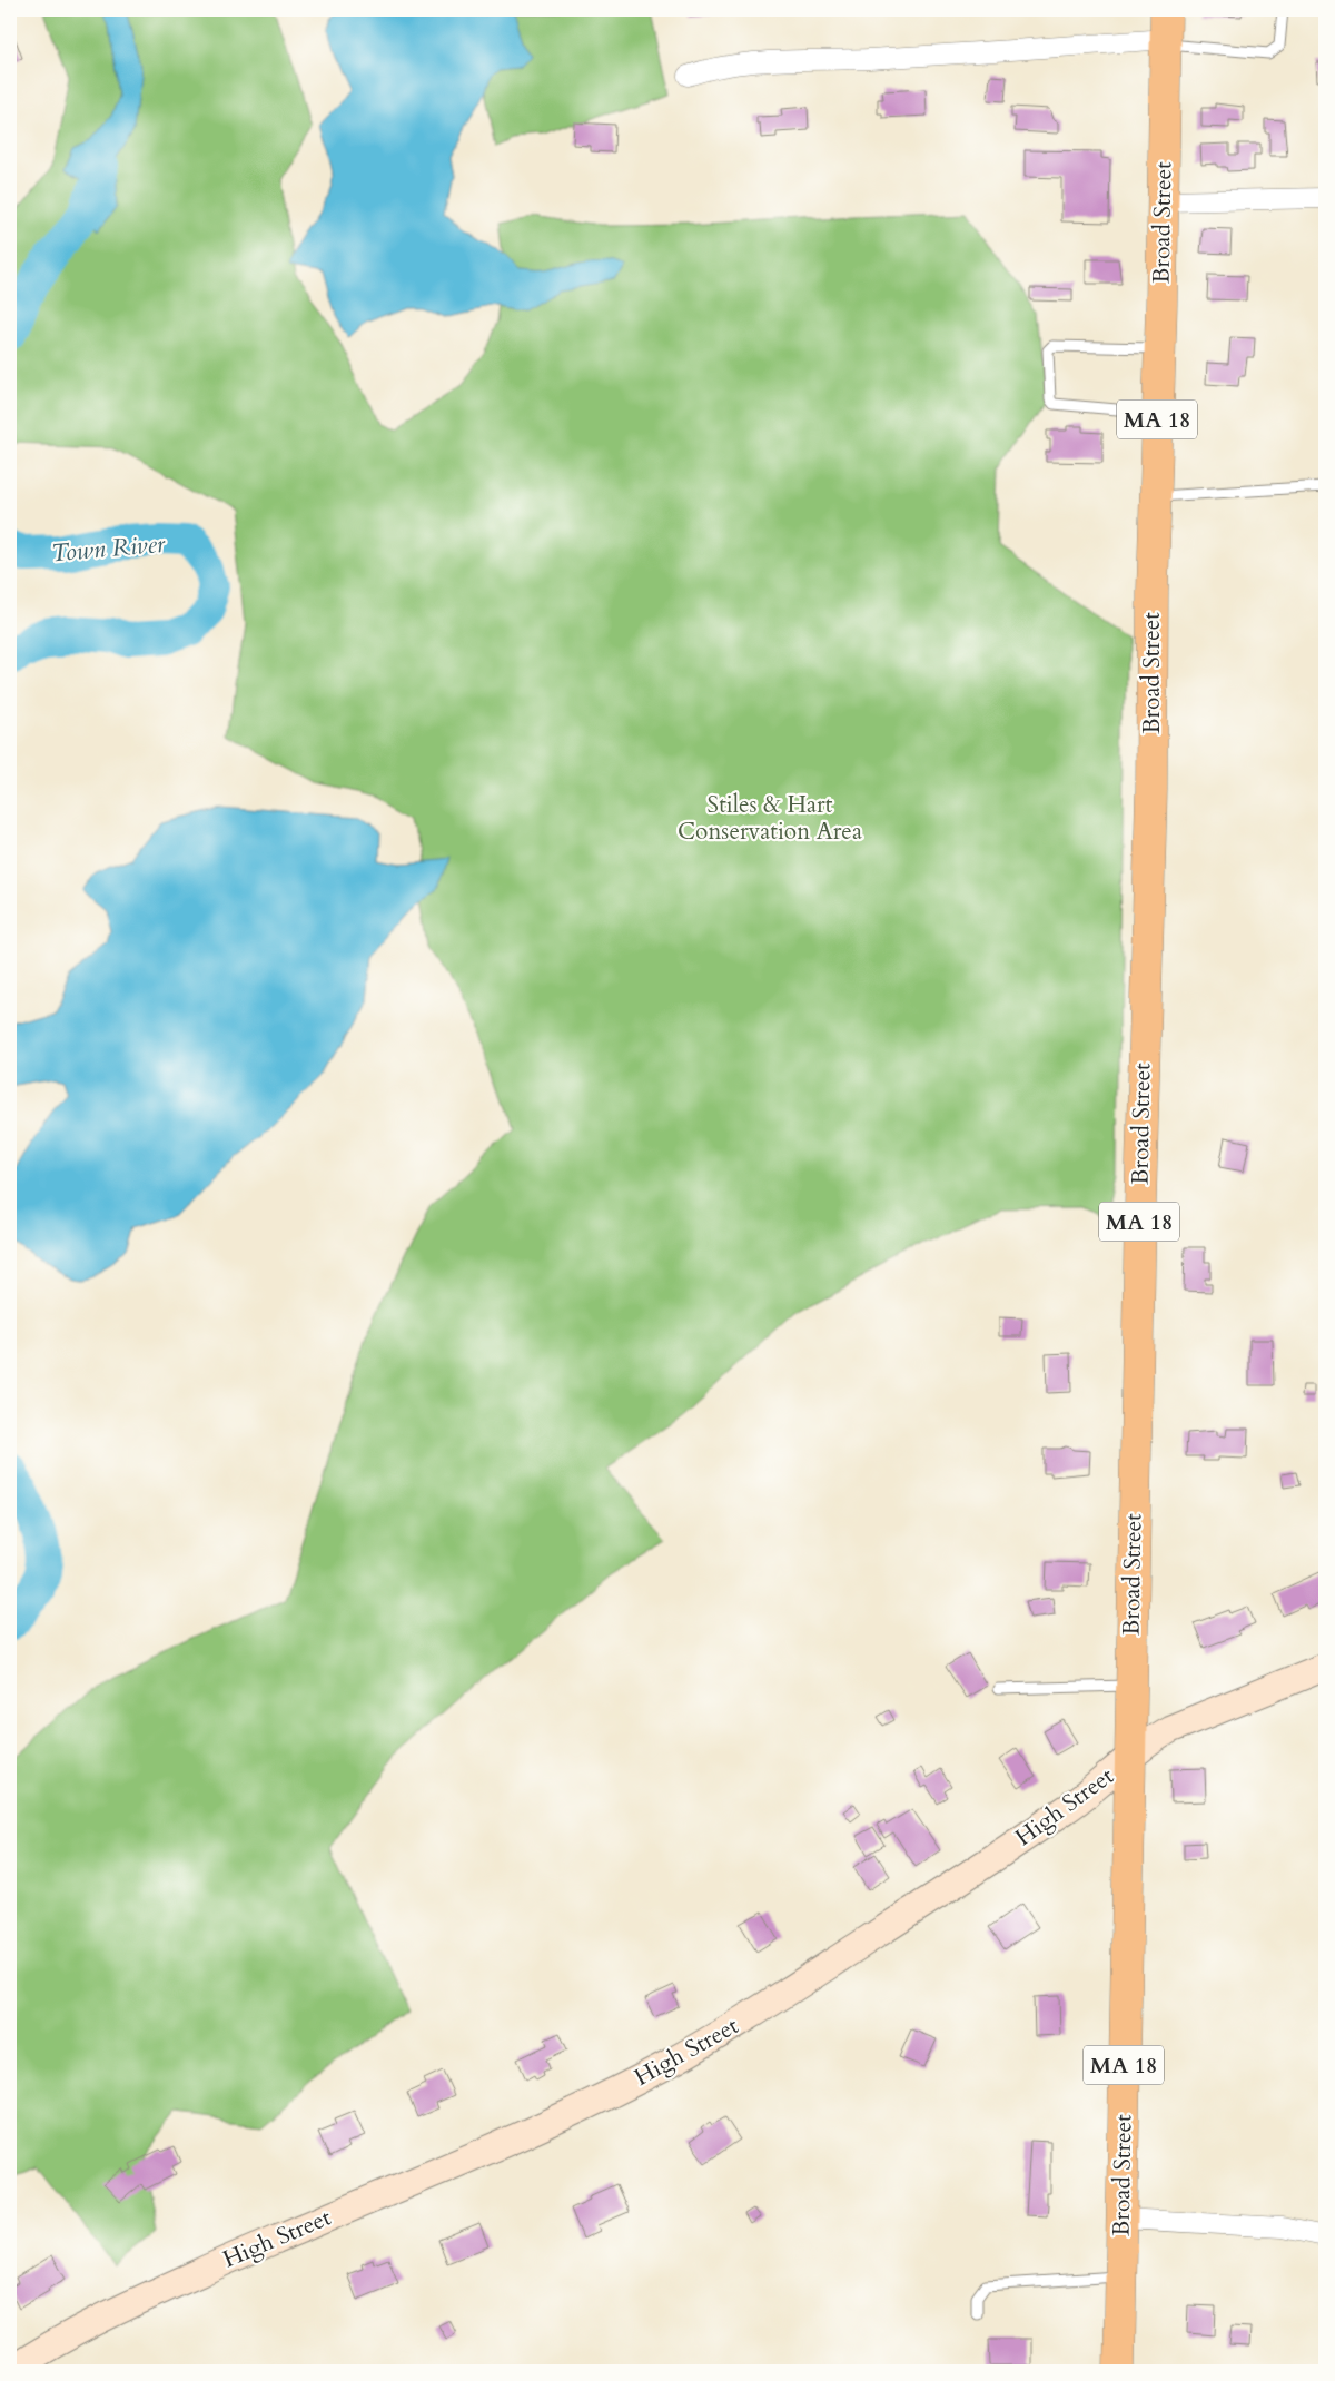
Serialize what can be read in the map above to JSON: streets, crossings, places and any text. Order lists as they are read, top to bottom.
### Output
{
  "streets": {
    "main road": ["Broad Street", "MA 18"],
    "street": ["High Street"]
  },
  "crossings": [
    ["Broad Street", "High Street"]
  ],
  "water": ["Town River"],
  "parks": ["Stiles & Hart Conservation Area"]
}
